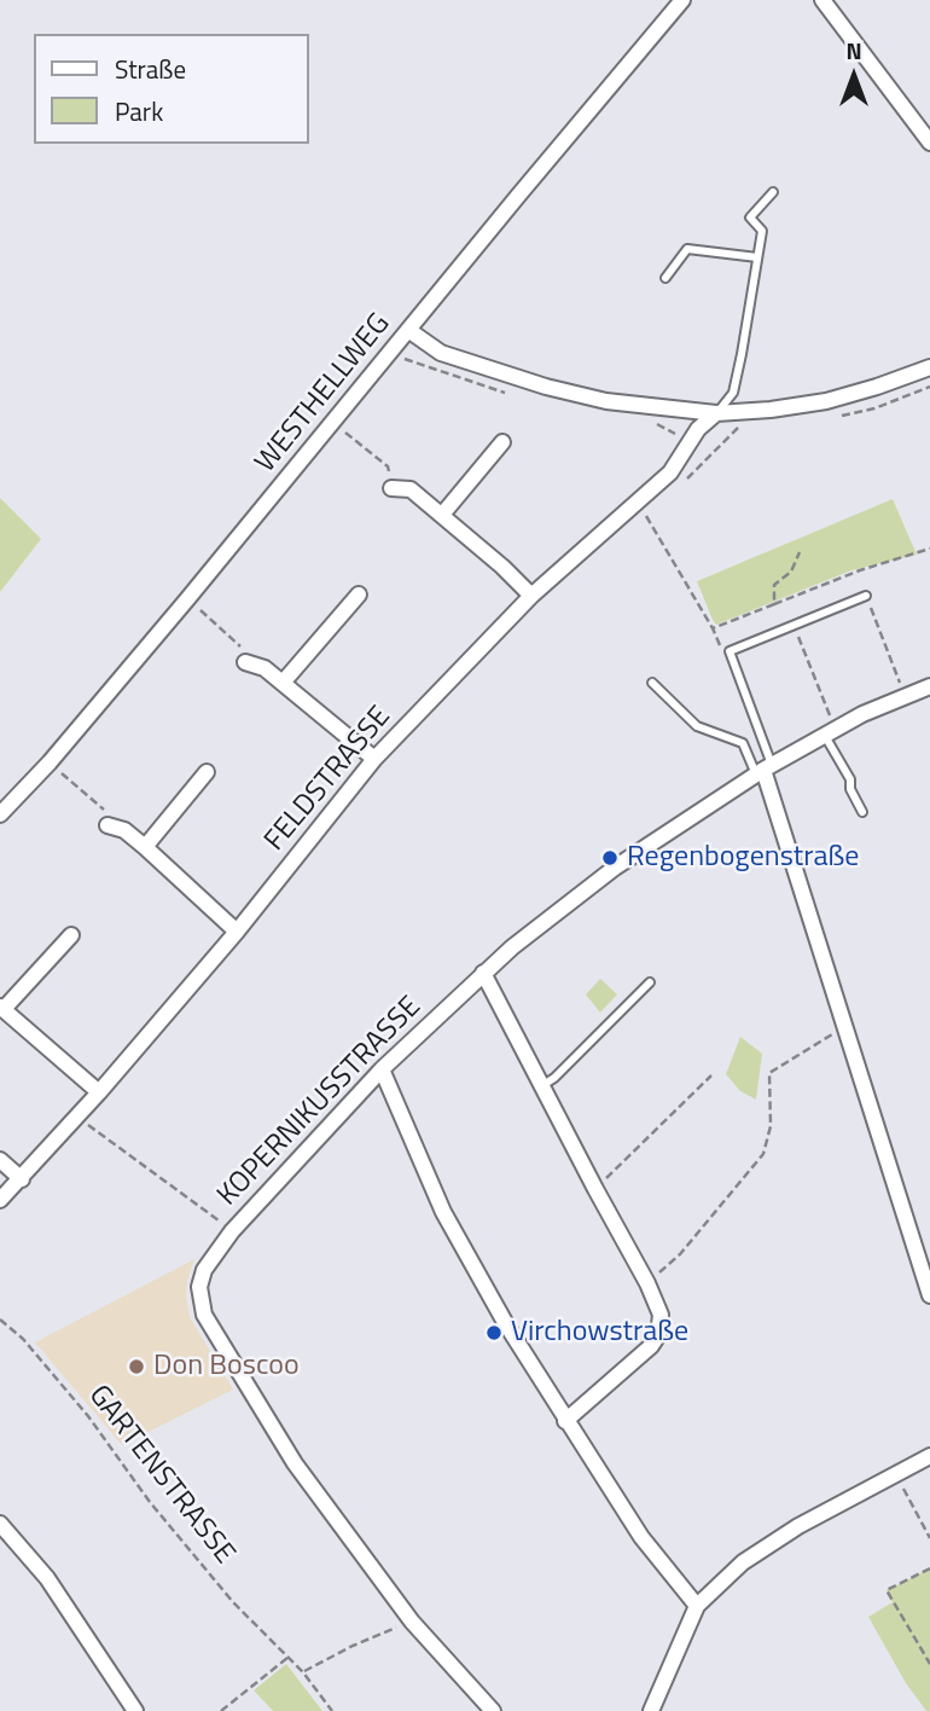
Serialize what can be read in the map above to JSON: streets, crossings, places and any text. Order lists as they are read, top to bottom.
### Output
{
  "streets": {
    "street": ["WESTHELLWEG", "FELDSTRASSE", "KOPERNIKUSSTRASSE"],
    "path": ["GARTENSTRASSE"]
  },
  "places": ["Regenbogenstraße", "Virchowstraße", "Don Boscoo"],
  "legend": ["Straße", "Park"],
  "north": "top"
}
